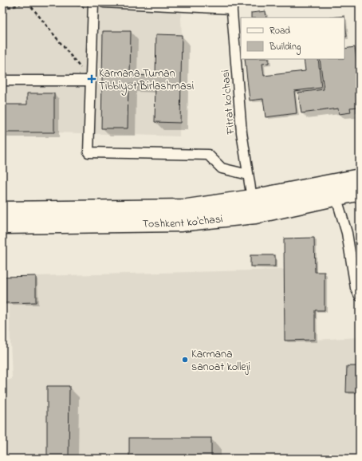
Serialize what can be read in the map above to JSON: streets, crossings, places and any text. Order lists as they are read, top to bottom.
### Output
{
  "streets": {
    "highway": ["Toshkent ko'chasi"],
    "street": ["Fitrat ko'chasi"]
  },
  "crossings": [
    ["Fitrat ko'chasi", "Toshkent ko'chasi"]
  ],
  "places": {
    "health": ["Karmana Tuman Tibbiyot Birlashmasi"],
    "other": ["Karmana sanoat kolleji"]
  },
  "legend": ["Road", "Building"]
}
